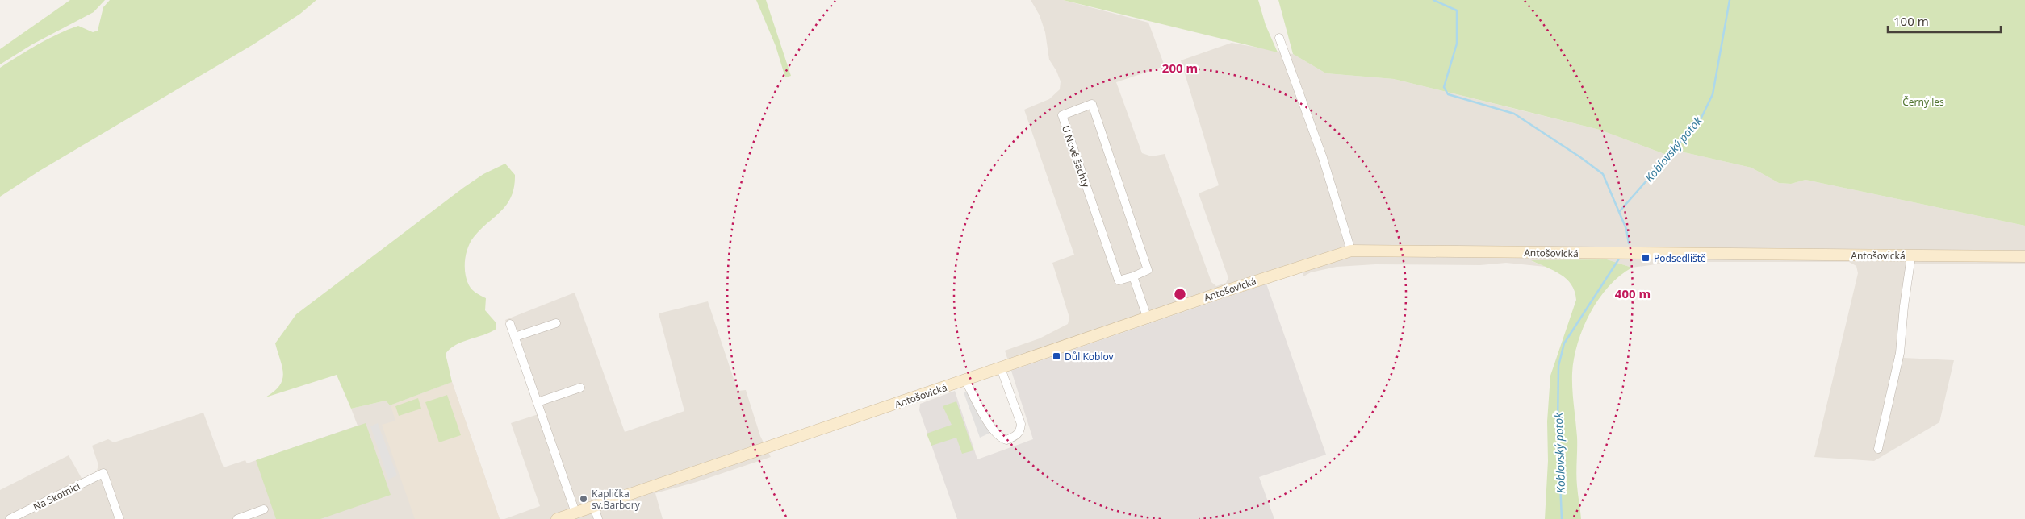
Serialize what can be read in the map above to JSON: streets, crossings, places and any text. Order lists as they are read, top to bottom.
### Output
{
  "streets": {
    "street": ["U Nové šachty", "Antošovická", "Na Skotnici"]
  },
  "water": ["Koblovský potok"],
  "parks": ["Černý les"],
  "places": {
    "transit": ["Podsedliště", "Důl Koblov"],
    "other": ["Kaplička sv.Barbory"]
  },
  "scale_bar": "100 m",
  "rings": ["200 m", "400 m"]
}
